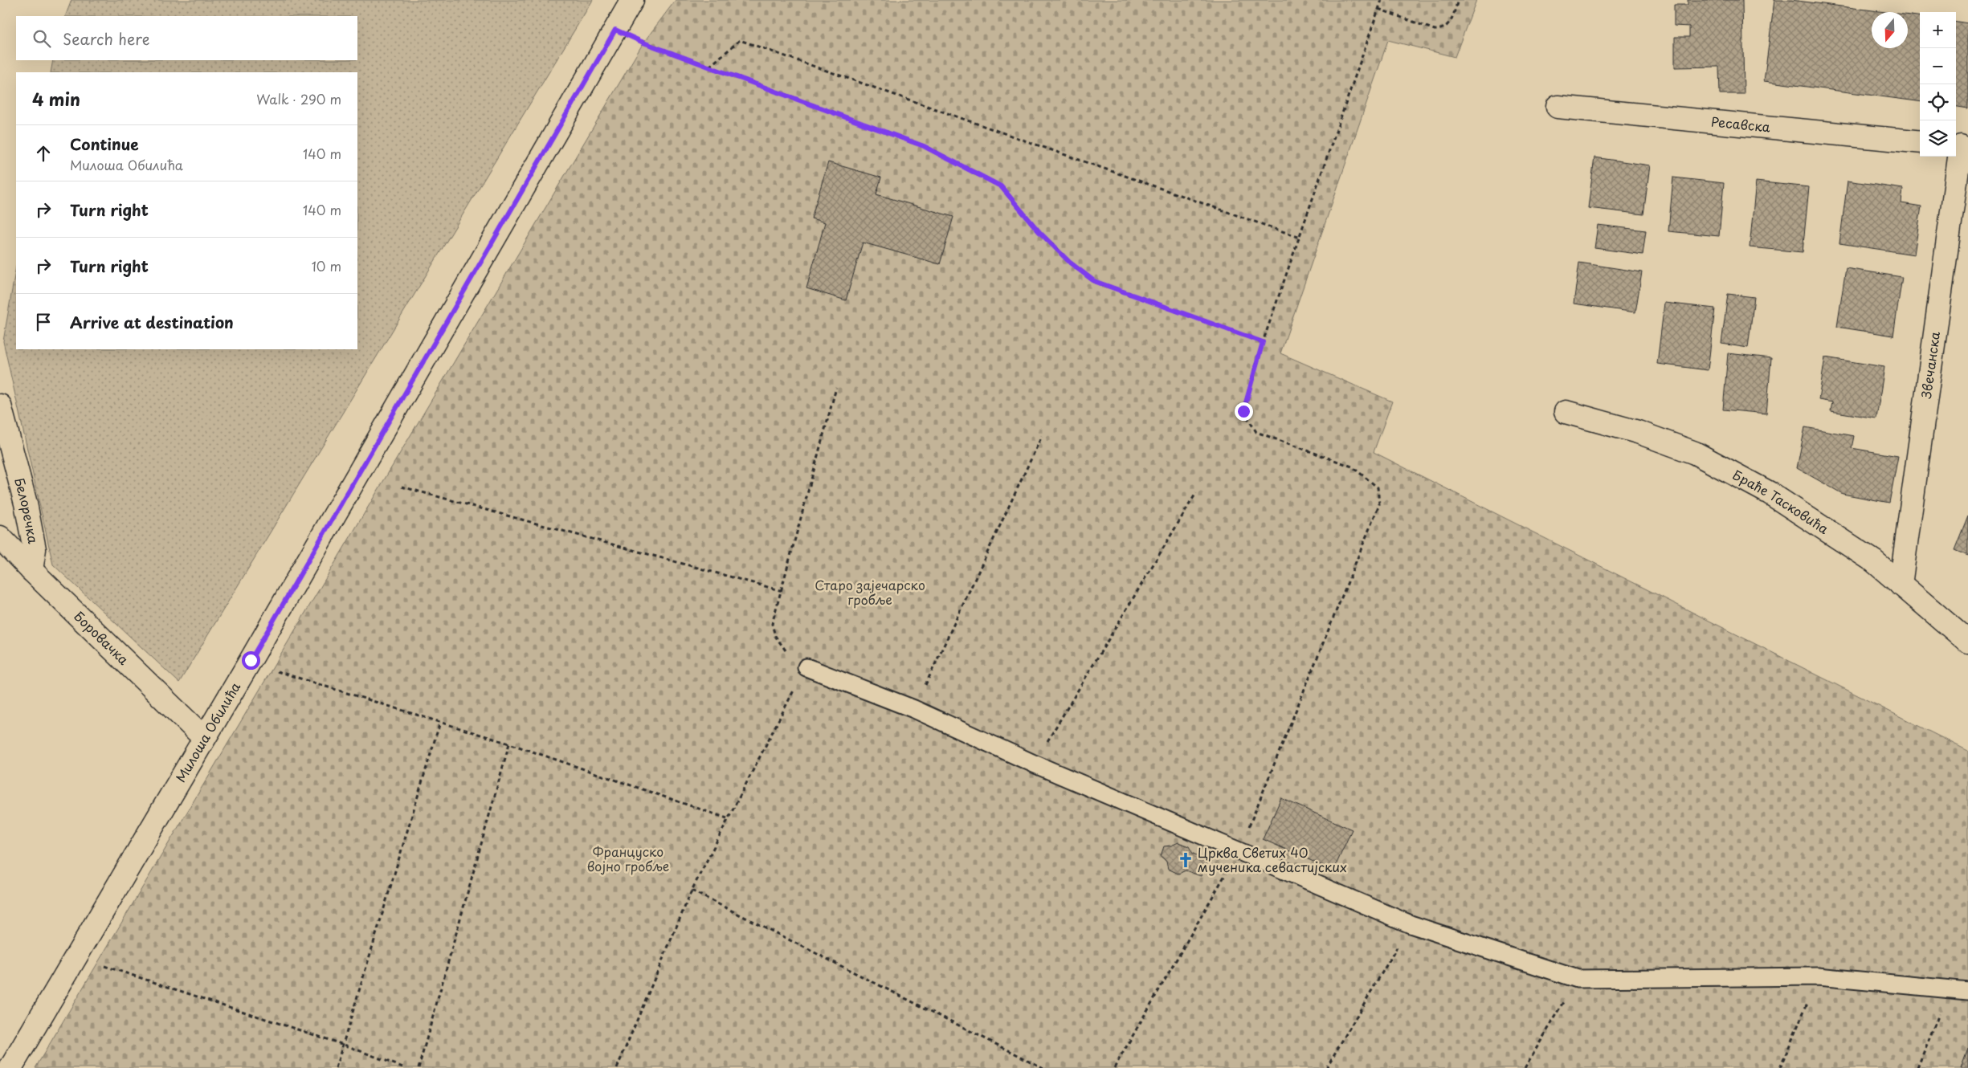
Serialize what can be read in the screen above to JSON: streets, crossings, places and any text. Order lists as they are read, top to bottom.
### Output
{
  "streets": {
    "street": [
      "Ресавска",
      "Звечанска",
      "Браће Тасковића",
      "Белоречка",
      "Боровачка",
      "Милоша Обилића"
    ]
  },
  "crossings": [
    ["Звечанска", "Браће Тасковића"],
    ["Белоречка", "Боровачка"],
    ["Боровачка", "Милоша Обилића"]
  ],
  "parks": ["Старо зајечарско гробље", "Француско војно гробље"],
  "places": {
    "church": ["Црква Светих 40 мученика севастијских"]
  },
  "north": "bottom",
  "page": {
    "map_buttons": ["+", "−"],
    "search": "Search here",
    "heading": ["4 min", "Walk · 290 m"],
    "list": [
      ["Continue", "Милоша Обилића", "140 m"],
      ["Turn right", "140 m"],
      ["Turn right", "10 m"],
      "Arrive at destination"
    ]
  }
}
